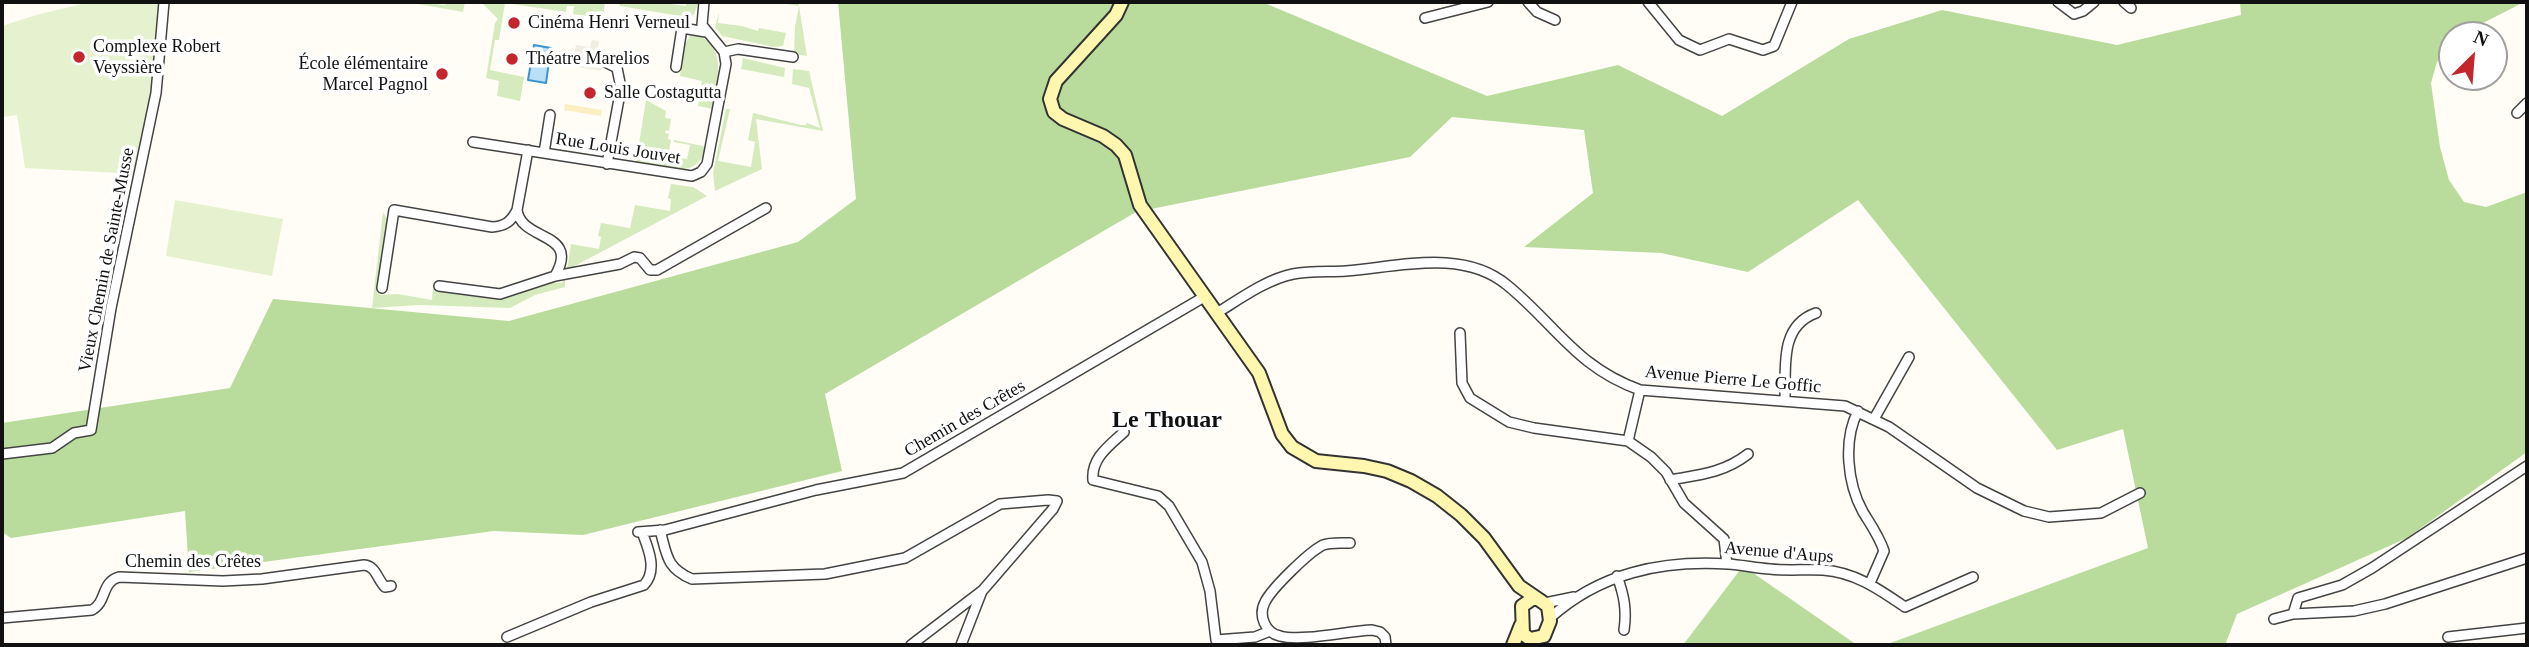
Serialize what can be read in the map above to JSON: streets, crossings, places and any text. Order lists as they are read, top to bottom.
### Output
{
  "streets": {
    "street": [
      "Rue Louis Jouvet",
      "Vieux Chemin de Sainte-Musse",
      "Avenue Pierre Le Goffic",
      "Chemin des Crêtes",
      "Avenue d'Aups"
    ]
  },
  "districts": ["Le Thouar"],
  "places": [
    "Cinéma Henri Verneul",
    "Complexe Robert Veyssière",
    "Théatre Marelios",
    "École élémentaire Marcel Pagnol",
    "Salle Costagutta"
  ],
  "north": "top right"
}
